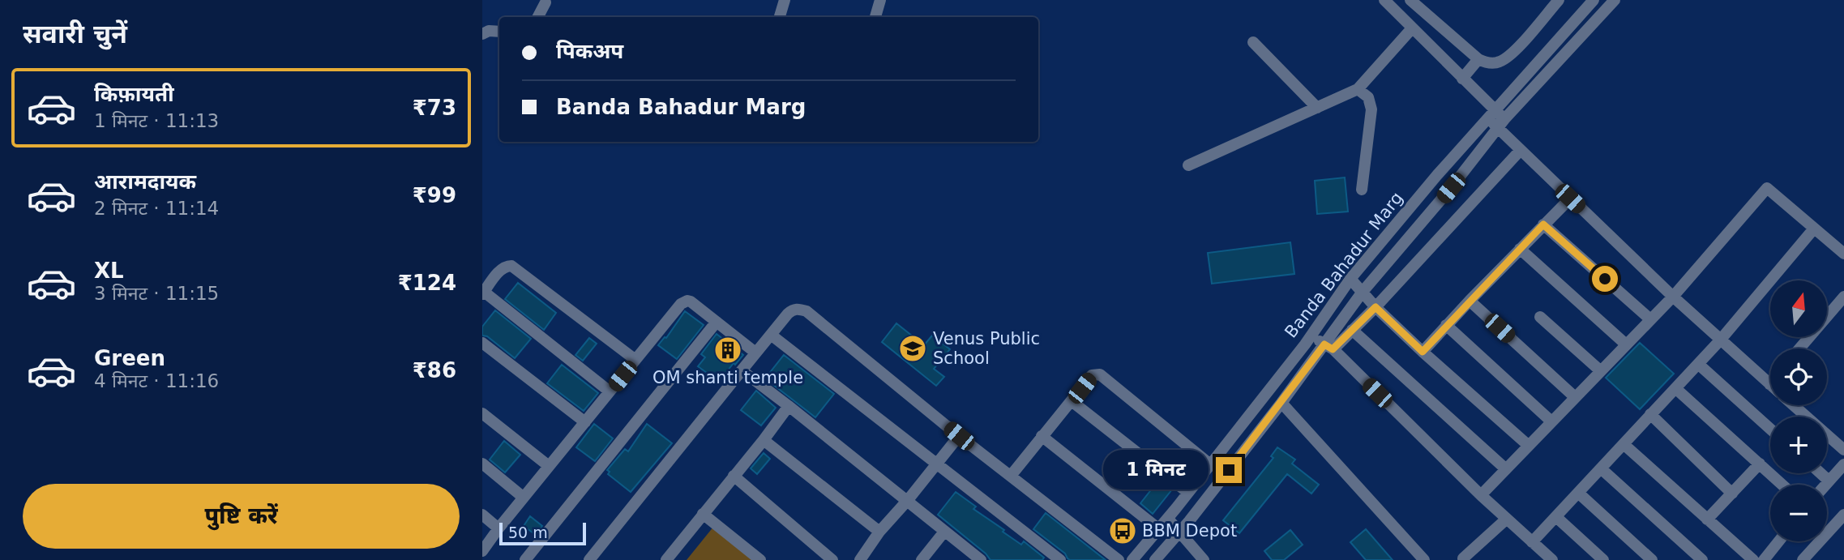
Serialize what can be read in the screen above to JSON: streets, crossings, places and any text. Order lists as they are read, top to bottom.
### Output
{
  "streets": {
    "street": ["Banda Bahadur Marg"]
  },
  "places": {
    "school or university": ["Venus Public School"],
    "building": ["OM shanti temple"],
    "bus stop": ["BBM Depot"]
  },
  "scale_bar": "50 m",
  "north": "top",
  "page": {
    "heading": "सवारी चुनें",
    "banner": ["पिकअप", "Banda Bahadur Marg"],
    "list": [
      {
        "name": "किफ़ायती",
        "note": "1 मिनट · 11:13",
        "value": "₹73"
      },
      {
        "name": "आरामदायक",
        "note": "2 मिनट · 11:14",
        "value": "₹99"
      },
      {
        "name": "XL",
        "note": "3 मिनट · 11:15",
        "value": "₹124"
      },
      {
        "name": "Green",
        "note": "4 मिनट · 11:16",
        "value": "₹86"
      }
    ],
    "map_buttons": ["+", "−"],
    "bubble": "1 मिनट",
    "buttons": "पुष्टि करें",
    "scale": "50 m"
  }
}
